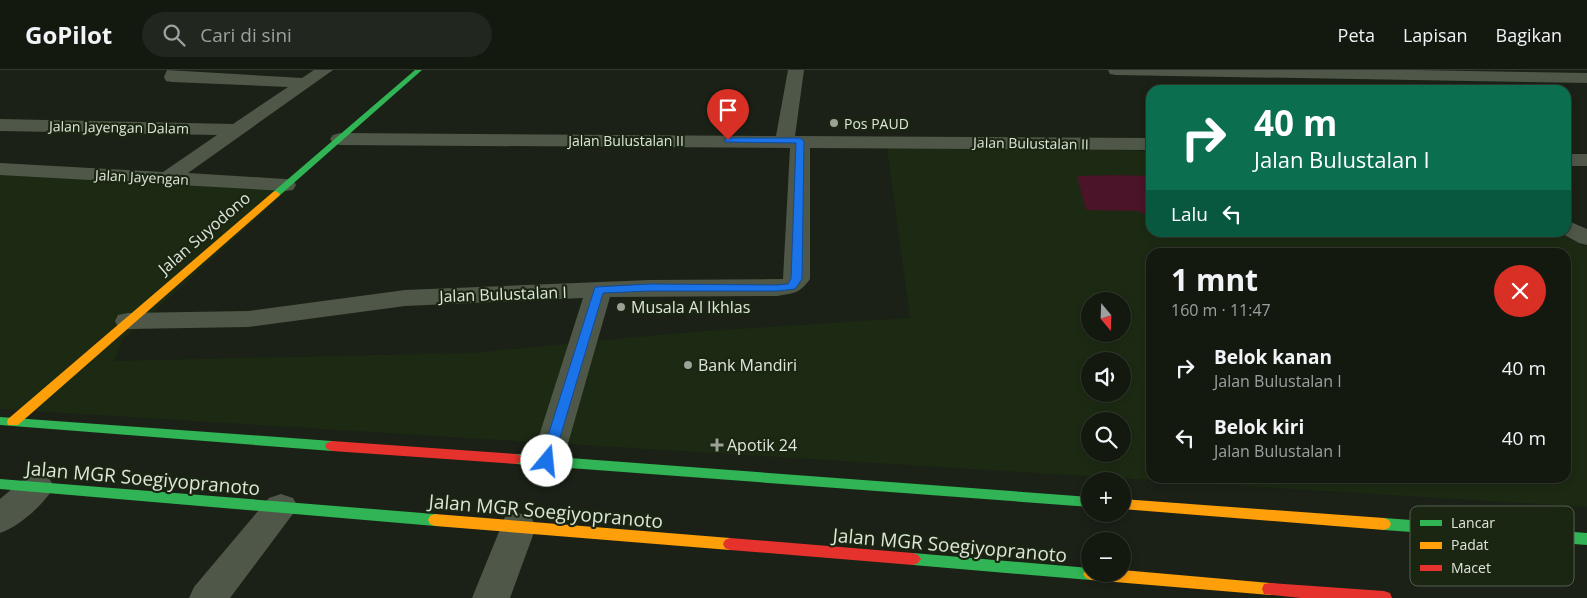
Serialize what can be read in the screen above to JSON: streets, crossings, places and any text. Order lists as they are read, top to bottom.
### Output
{
  "streets": {
    "main road": ["Jalan Suyodono", "Jalan MGR Soegiyopranoto"],
    "street": [
      "Jalan Jayengan Dalam",
      "Jalan Bulustalan II",
      "Jalan Jayengan",
      "Jalan Bulustalan I"
    ]
  },
  "crossings": [
    ["Jalan Jayengan Dalam", "Jalan Jayengan"],
    ["Jalan Bulustalan II", "Jalan Suyodono"],
    ["Jalan Bulustalan II", "Jalan Bulustalan I"],
    ["Jalan Jayengan", "Jalan Suyodono"],
    ["Jalan Suyodono", "Jalan Bulustalan I"]
  ],
  "places": {
    "other": ["Pos PAUD", "Musala Al Ikhlas", "Bank Mandiri"],
    "health": ["Apotik 24"]
  },
  "legend": ["Lancar", "Padat", "Macet"],
  "north": "bottom",
  "page": {
    "header": "GoPilot",
    "search": "Cari di sini",
    "nav": ["Peta", "Lapisan", "Bagikan"],
    "turn": ["40 m", "Jalan Bulustalan I"],
    "then": "Lalu",
    "heading": ["1 mnt", "160 m · 11:47"],
    "map_buttons": ["+", "−"],
    "list": [
      {
        "name": "Belok kanan",
        "note": "Jalan Bulustalan I",
        "value": "40 m"
      },
      {
        "name": "Belok kiri",
        "note": "Jalan Bulustalan I",
        "value": "40 m"
      }
    ]
  }
}
